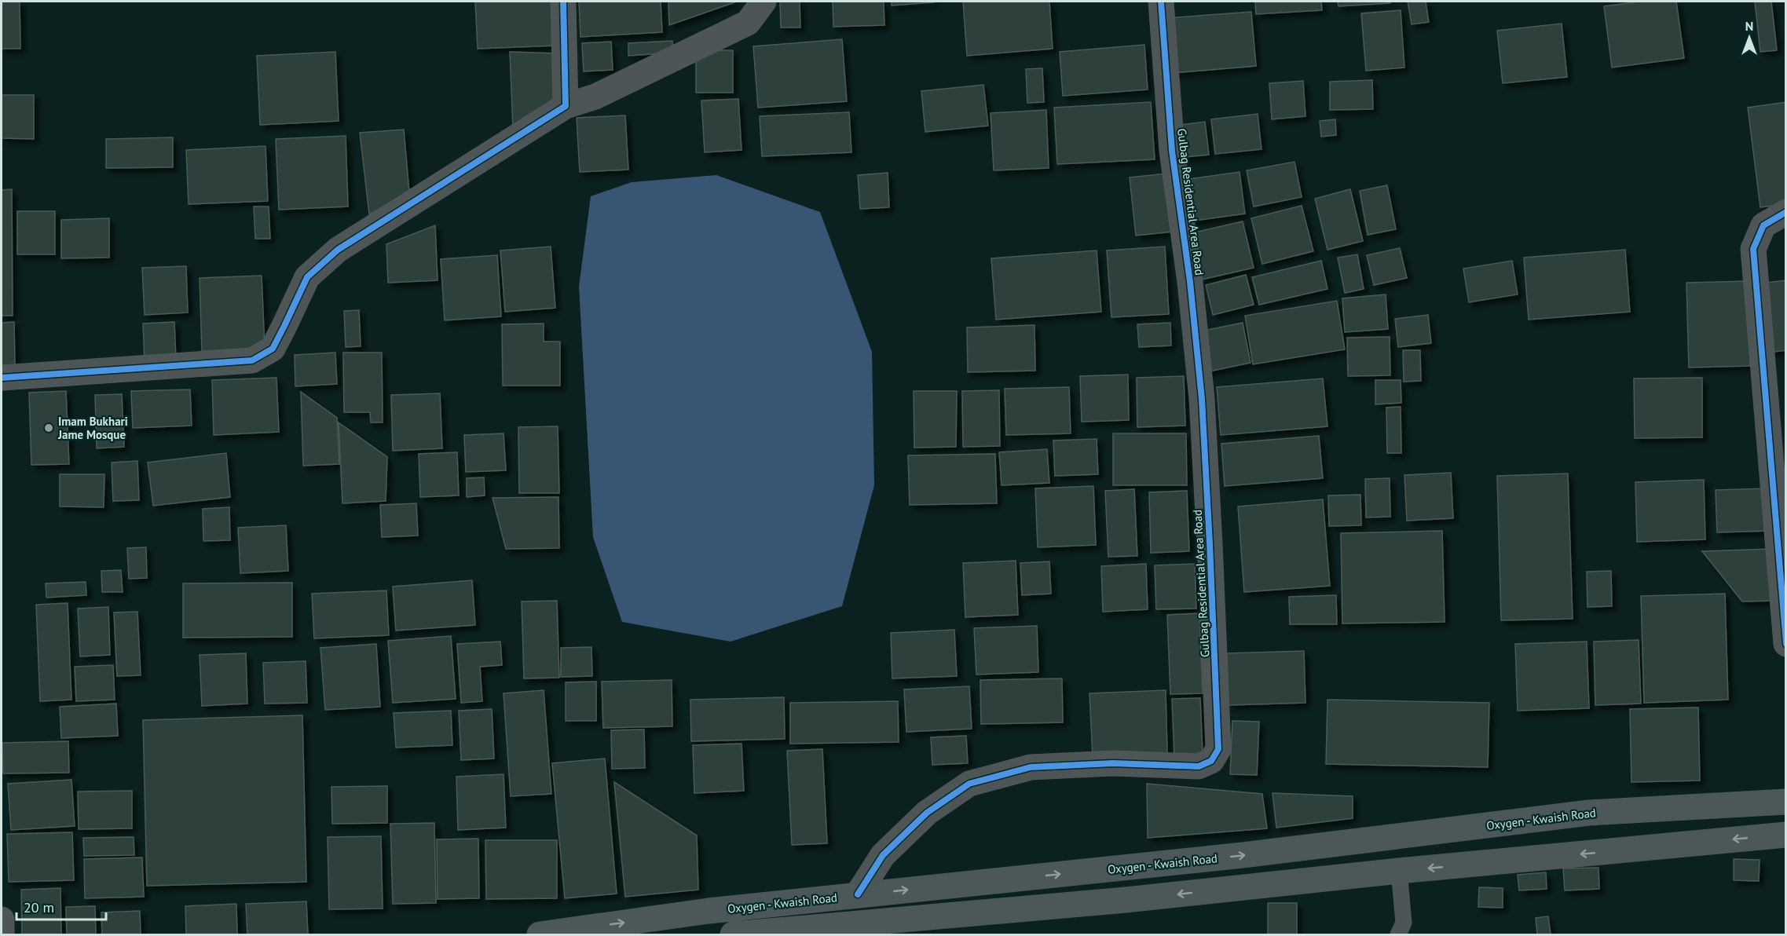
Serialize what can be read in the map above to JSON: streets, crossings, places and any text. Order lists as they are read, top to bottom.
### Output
{
  "streets": {
    "main road": ["Oxygen - Kwaish Road"],
    "street": ["Gulbag Residential Area Road"]
  },
  "crossings": [
    ["Gulbag Residential Area Road", "Oxygen - Kwaish Road"]
  ],
  "places": ["Imam Bukhari Jame Mosque"],
  "scale_bar": "20 m",
  "north": "top"
}
